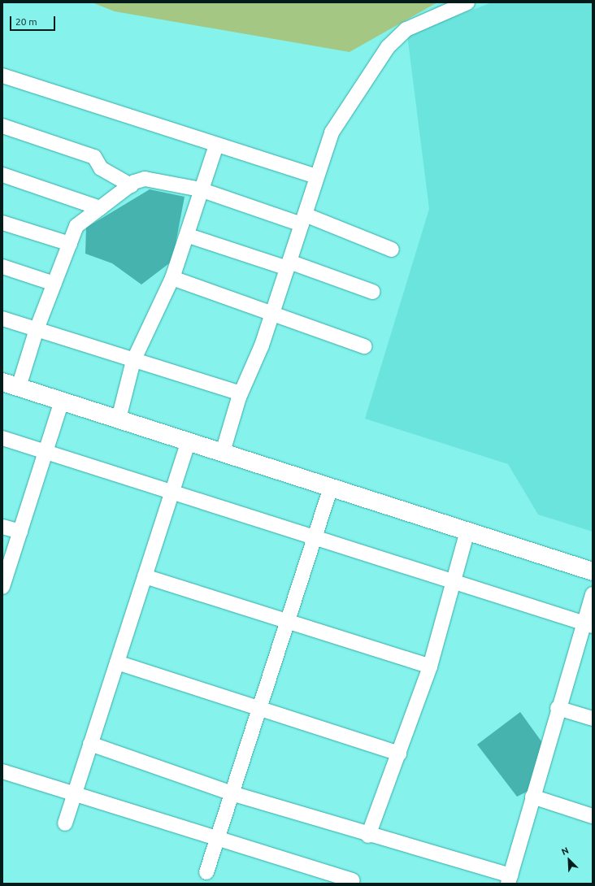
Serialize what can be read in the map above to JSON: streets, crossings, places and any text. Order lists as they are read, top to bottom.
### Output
{
  "scale_bar": "20 m",
  "north": "top left"
}
